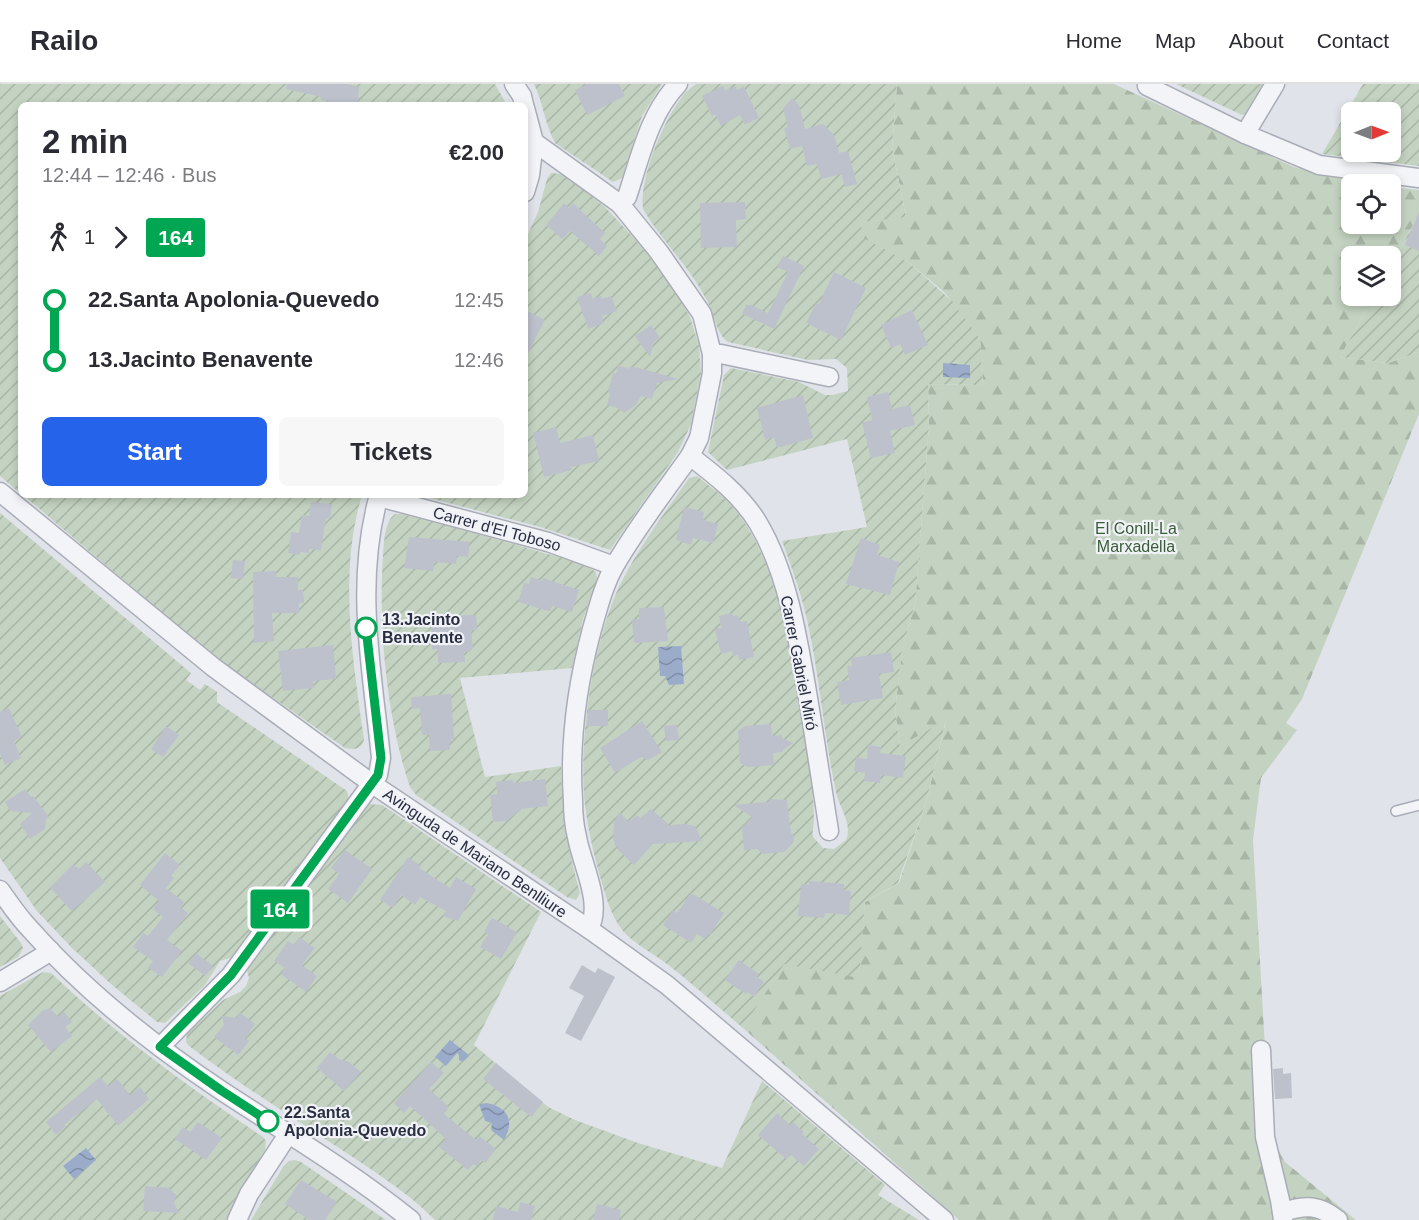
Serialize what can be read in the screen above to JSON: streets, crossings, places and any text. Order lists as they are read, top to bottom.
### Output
{
  "streets": {
    "street": ["Carrer d'El Toboso", "Carrer Gabriel Miró", "Avinguda de Mariano Benlliure"]
  },
  "parks": ["El Conill-La Marxadella"],
  "places": ["13.Jacinto Benavente", "22.Santa Apolonia-Quevedo"],
  "lines": ["bus line 164"],
  "north": "right",
  "page": {
    "header": "Railo",
    "nav": [
      "Home",
      "Map",
      "About",
      "Contact"
    ],
    "on_map": "164",
    "heading": ["2 min", "12:44 – 12:46 · Bus", "€2.00"],
    "legs": ["1", "164"],
    "list": [
      {
        "name": "22.Santa Apolonia-Quevedo",
        "value": "12:45"
      },
      {
        "name": "13.Jacinto Benavente",
        "value": "12:46"
      }
    ],
    "buttons": ["Start", "Tickets"]
  }
}
